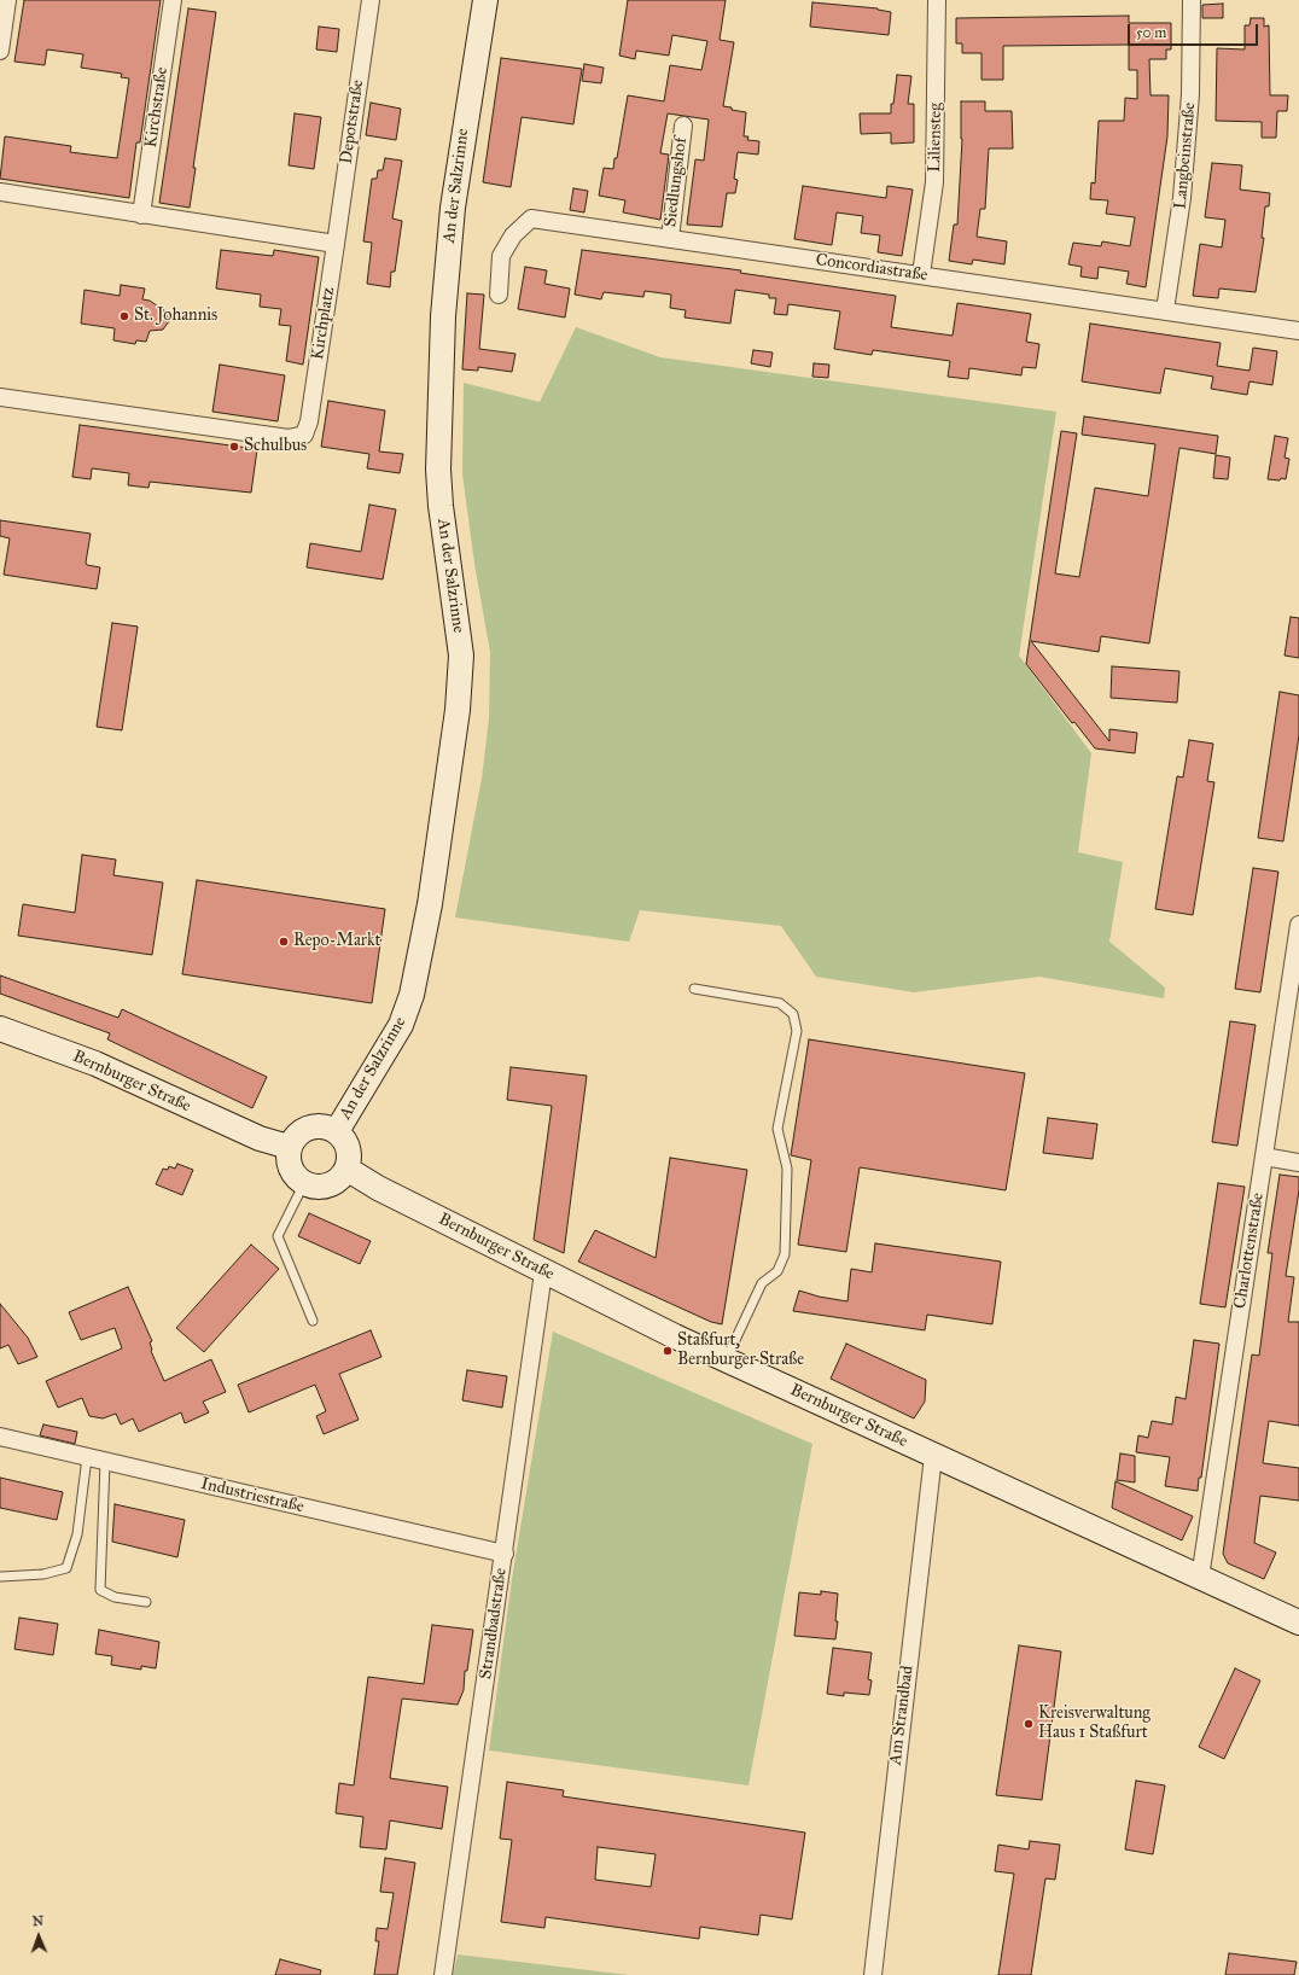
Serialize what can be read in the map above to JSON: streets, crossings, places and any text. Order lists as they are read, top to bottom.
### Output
{
  "streets": {
    "main road": ["An der Salzrinne", "Bernburger Straße"],
    "street": [
      "Kirchstraße",
      "Depotstraße",
      "Liliensteg",
      "Langbeinstraße",
      "Siedlungshof",
      "Concordiastraße",
      "Kirchplatz",
      "Charlottenstraße",
      "Industriestraße",
      "Strandbadstraße",
      "Am Strandbad"
    ]
  },
  "crossings": [
    ["Depotstraße", "Kirchplatz"],
    ["Liliensteg", "Concordiastraße"],
    ["Langbeinstraße", "Concordiastraße"],
    ["Siedlungshof", "Concordiastraße"],
    ["An der Salzrinne", "Bernburger Straße"],
    ["Bernburger Straße", "Charlottenstraße"],
    ["Bernburger Straße", "Strandbadstraße"],
    ["Bernburger Straße", "Am Strandbad"],
    ["Industriestraße", "Strandbadstraße"]
  ],
  "places": [
    "St. Johannis",
    "Schulbus",
    "Repo-Markt",
    "Staßfurt, Bernburger Straße",
    "Kreisverwaltung Haus 1 Staßfurt"
  ],
  "scale_bar": "50 m",
  "north": "top"
}
